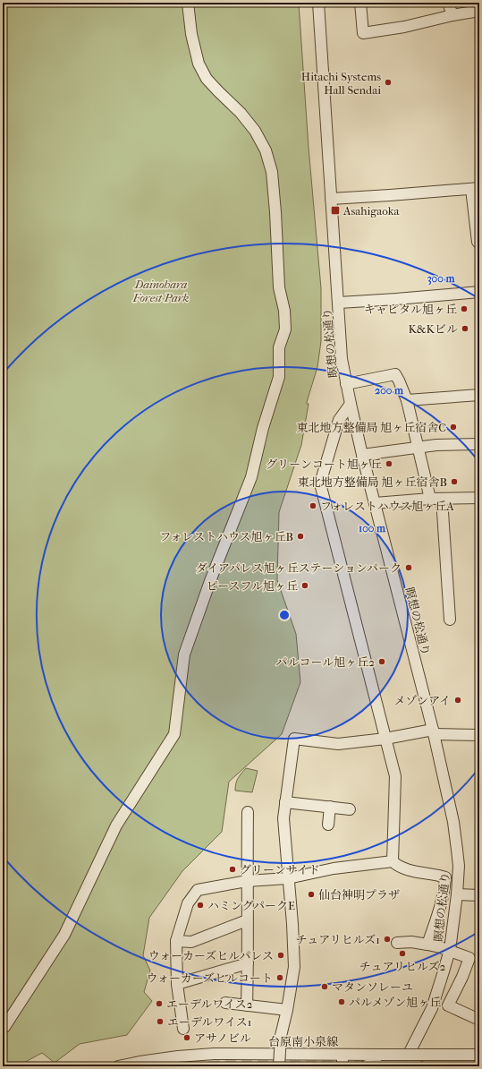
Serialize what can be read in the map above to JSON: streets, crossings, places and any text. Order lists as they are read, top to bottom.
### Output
{
  "streets": {
    "street": ["瞑想の松通り", "台原南小泉線"]
  },
  "parks": ["Dainohara Forest Park"],
  "places": {
    "other": [
      "Hitachi Systems Hall Sendai",
      "キャピタル旭ヶ丘",
      "K&Kビル",
      "東北地方整備局 旭ヶ丘宿舎C",
      "グリーンコート旭ヶ丘",
      "東北地方整備局 旭ヶ丘宿舎B",
      "フォレストハウス旭ヶ丘A",
      "フォレストハウス旭ヶ丘B",
      "ダイアパレス旭ヶ丘ステーションパーク",
      "ピースフル旭ヶ丘",
      "パルコール旭ヶ丘2",
      "メゾンアイ",
      "グリーンサイド",
      "仙台神明プラザ",
      "ハミングパークE",
      "チュアリヒルズ1",
      "チュアリヒルズ2",
      "ウォーカーズヒルパレス",
      "ウォーカーズヒルコート",
      "マタンソレーユ",
      "パルメゾン旭ヶ丘",
      "エーデルワイス2",
      "エーデルワイス1",
      "アサノビル"
    ],
    "transit": ["Asahigaoka"]
  },
  "rings": ["300 m", "200 m", "100 m"]
}
